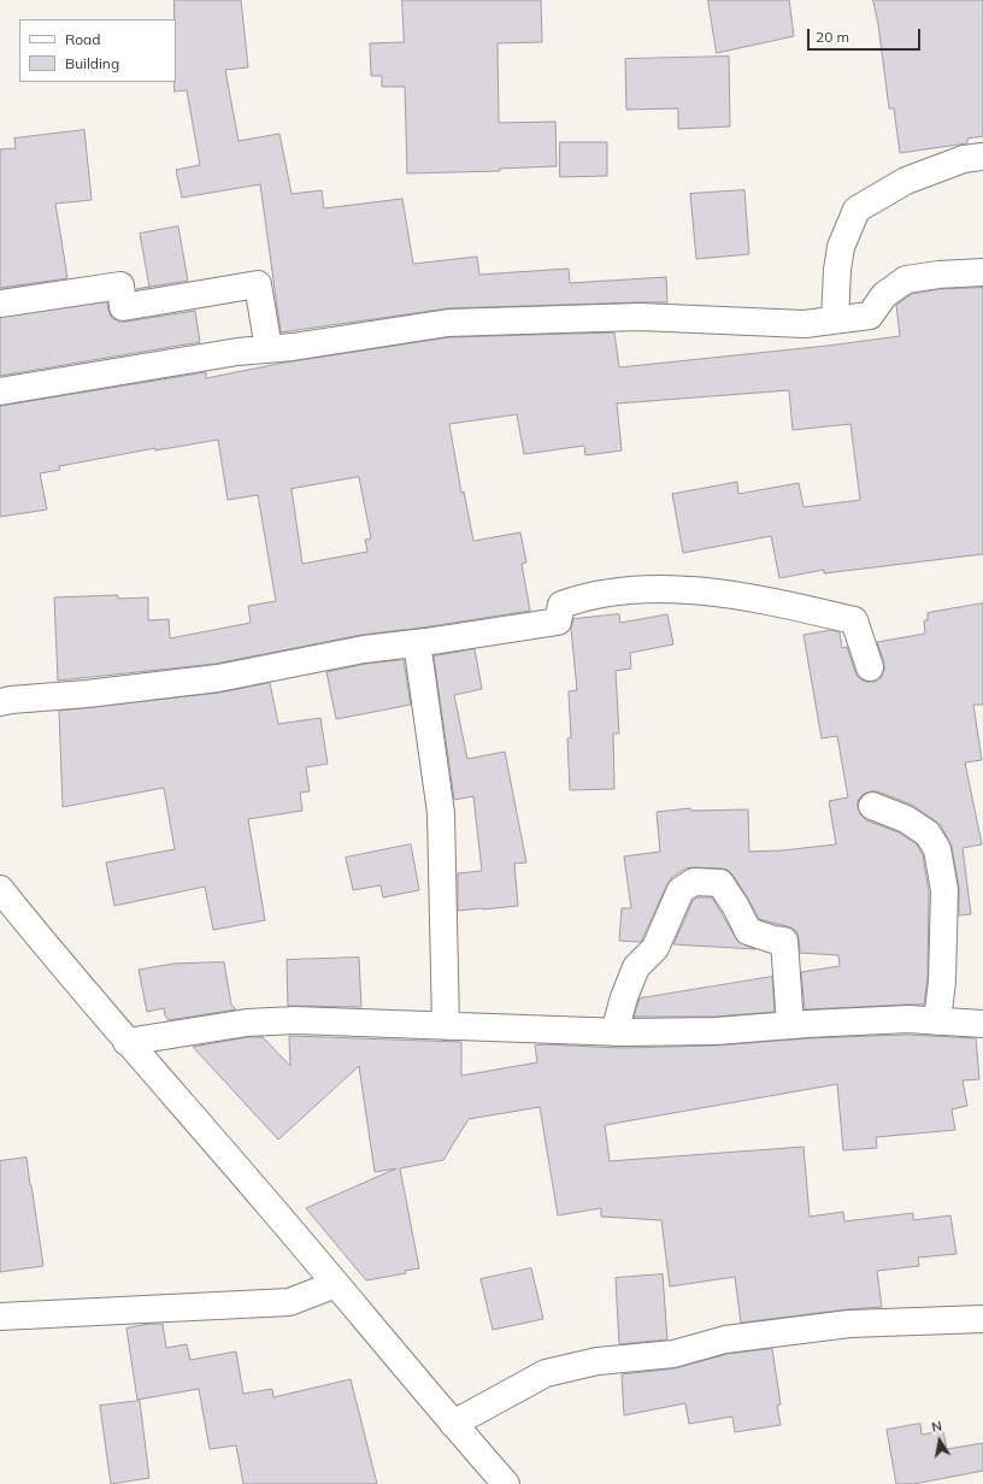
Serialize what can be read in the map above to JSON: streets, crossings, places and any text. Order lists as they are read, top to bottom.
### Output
{
  "legend": ["Road", "Building"],
  "scale_bar": "20 m",
  "north": "top"
}
